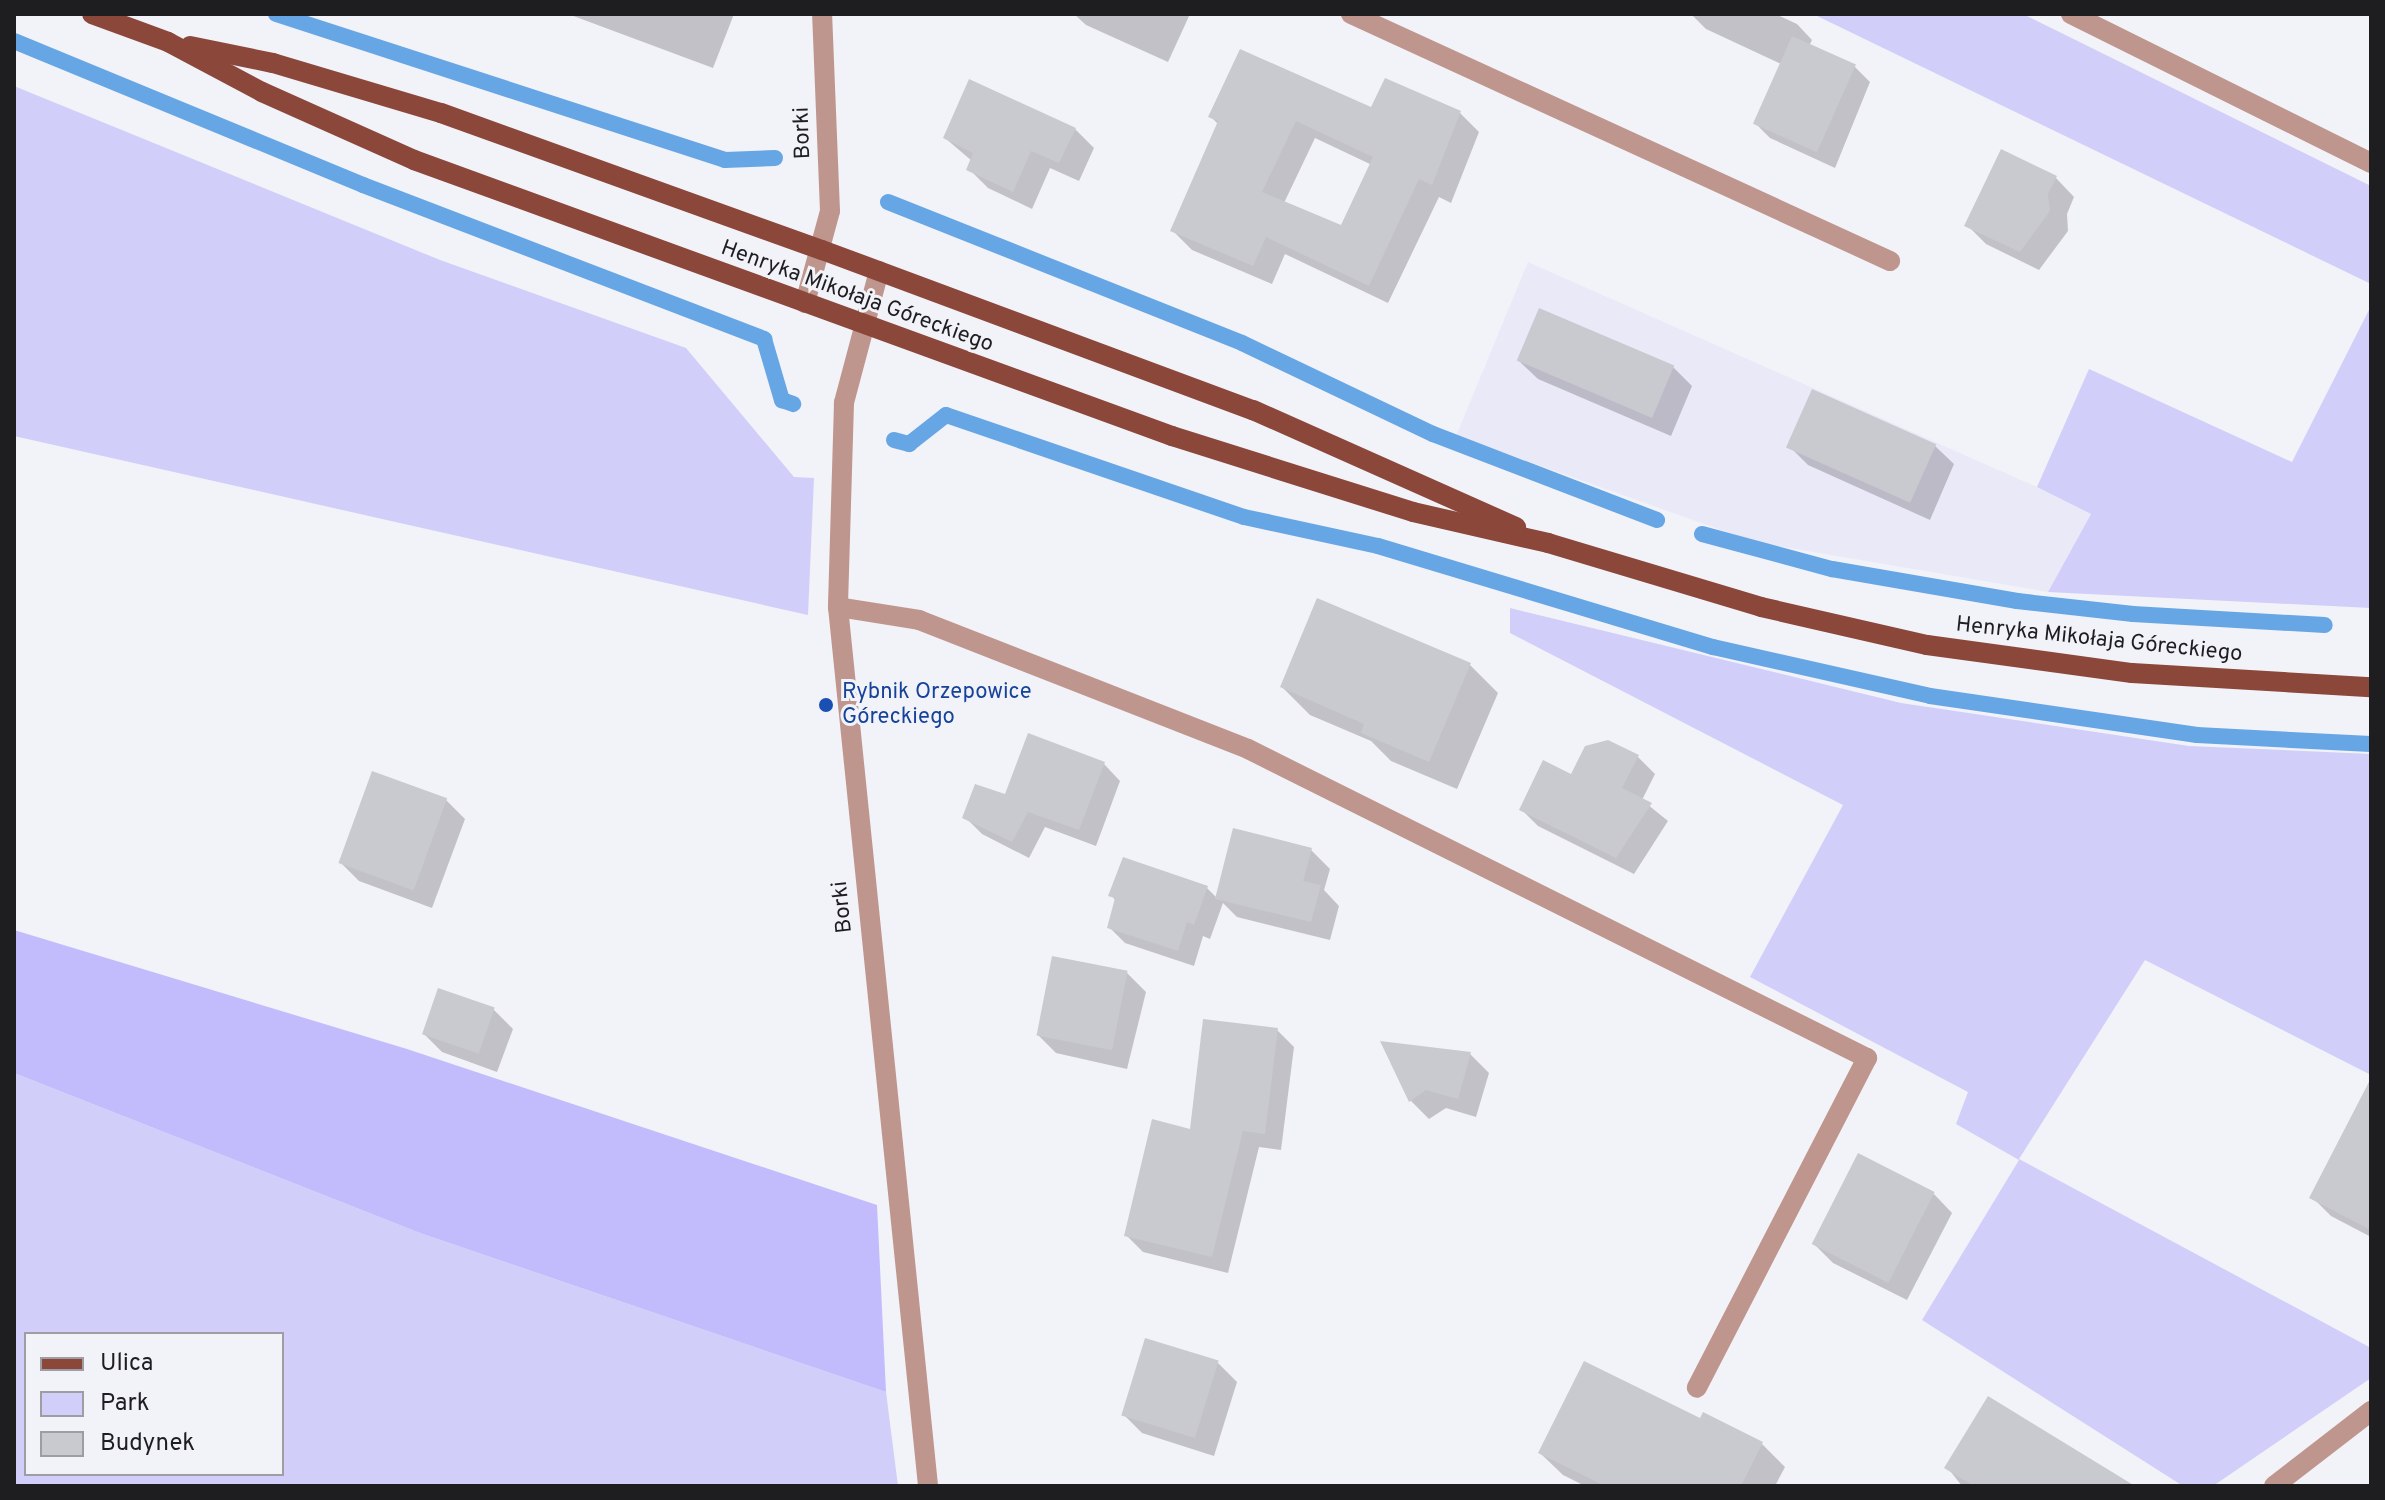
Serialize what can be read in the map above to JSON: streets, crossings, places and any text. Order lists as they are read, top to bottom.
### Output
{
  "streets": {
    "main road": ["Henryka Mikołaja Góreckiego"],
    "street": ["Borki"]
  },
  "crossings": [
    ["Borki", "Henryka Mikołaja Góreckiego"]
  ],
  "places": ["Rybnik Orzepowice Góreckiego"],
  "legend": ["Ulica", "Park", "Budynek"]
}
